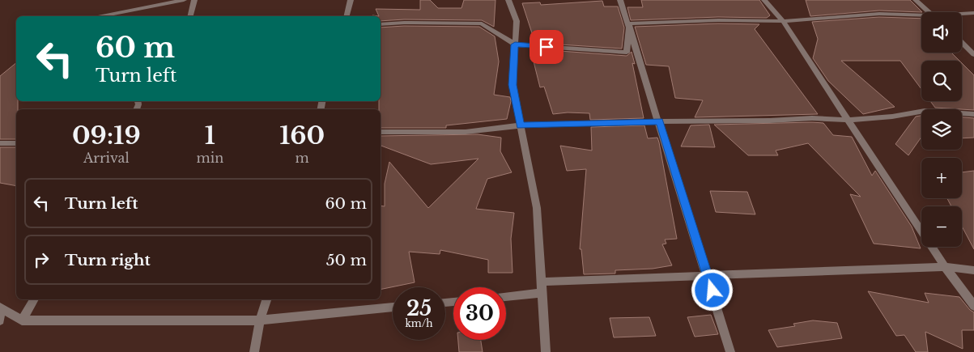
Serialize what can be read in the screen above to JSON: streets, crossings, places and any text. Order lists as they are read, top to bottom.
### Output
{
  "page": {
    "map_buttons": ["+", "−"],
    "turn": ["60 m", "Turn left"],
    "eta": [
      "09:19",
      "Arrival",
      "1",
      "min",
      "160",
      "m"
    ],
    "list": [
      {
        "name": "Turn left",
        "value": "60 m"
      },
      {
        "name": "Turn right",
        "value": "50 m"
      }
    ],
    "speed": "25 km/h",
    "limit": "30"
  }
}
